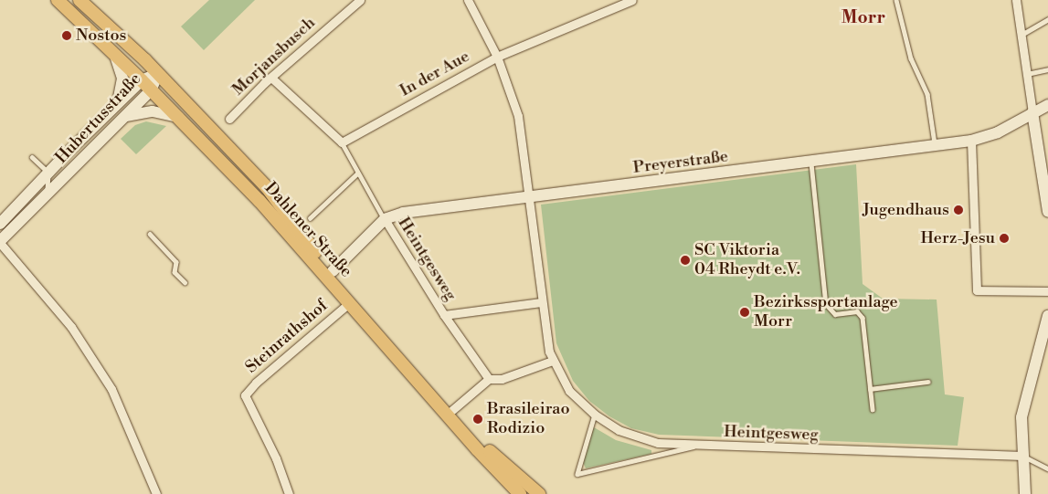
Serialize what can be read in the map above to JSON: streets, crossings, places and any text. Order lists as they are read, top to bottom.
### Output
{
  "streets": {
    "main road": ["Hubertusstraße", "Preyerstraße", "Dahlener Straße"],
    "street": [
      "Morjansbusch",
      "In der Aue",
      "Heintgesweg",
      "Steinrathshof"
    ]
  },
  "crossings": [
    ["In der Aue", "Heintgesweg"],
    ["Hubertusstraße", "Dahlener Straße"],
    ["Preyerstraße", "Dahlener Straße"],
    ["Preyerstraße", "Heintgesweg"],
    ["Dahlener Straße", "Steinrathshof"]
  ],
  "districts": ["Morr"],
  "places": [
    "Nostos",
    "Jugendhaus",
    "Herz-Jesu",
    "SC Viktoria 04 Rheydt e.V.",
    "Bezirkssportanlage Morr",
    "Brasileirao Rodizio"
  ]
}
